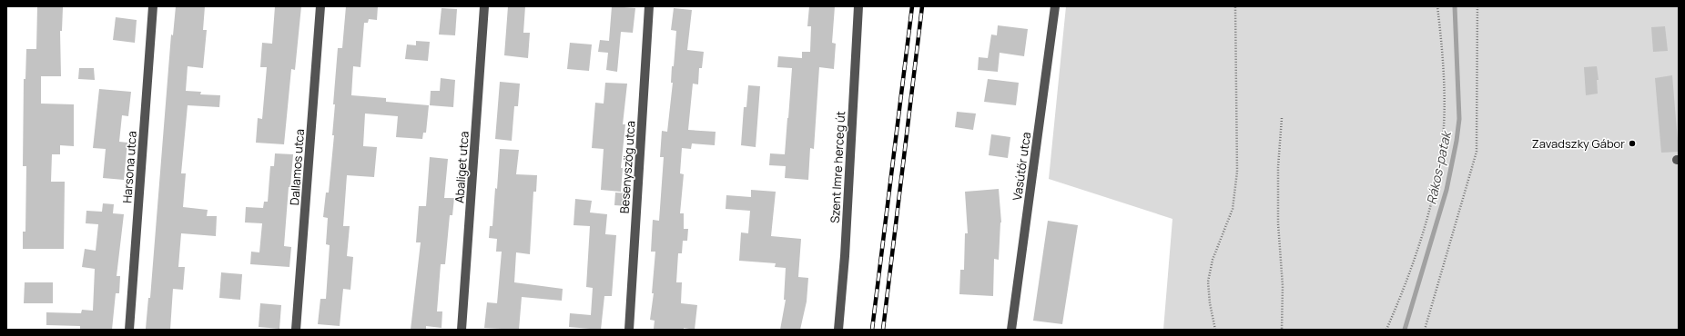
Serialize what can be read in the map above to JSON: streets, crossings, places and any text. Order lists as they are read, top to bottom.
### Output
{
  "streets": {
    "street": [
      "Vasútőr utca",
      "Harsona utca",
      "Dallamos utca",
      "Abaliget utca",
      "Besenyszög utca",
      "Szent Imre herceg út"
    ]
  },
  "water": ["Rákos-patak"],
  "places": ["Zavadszky Gábor"]
}
